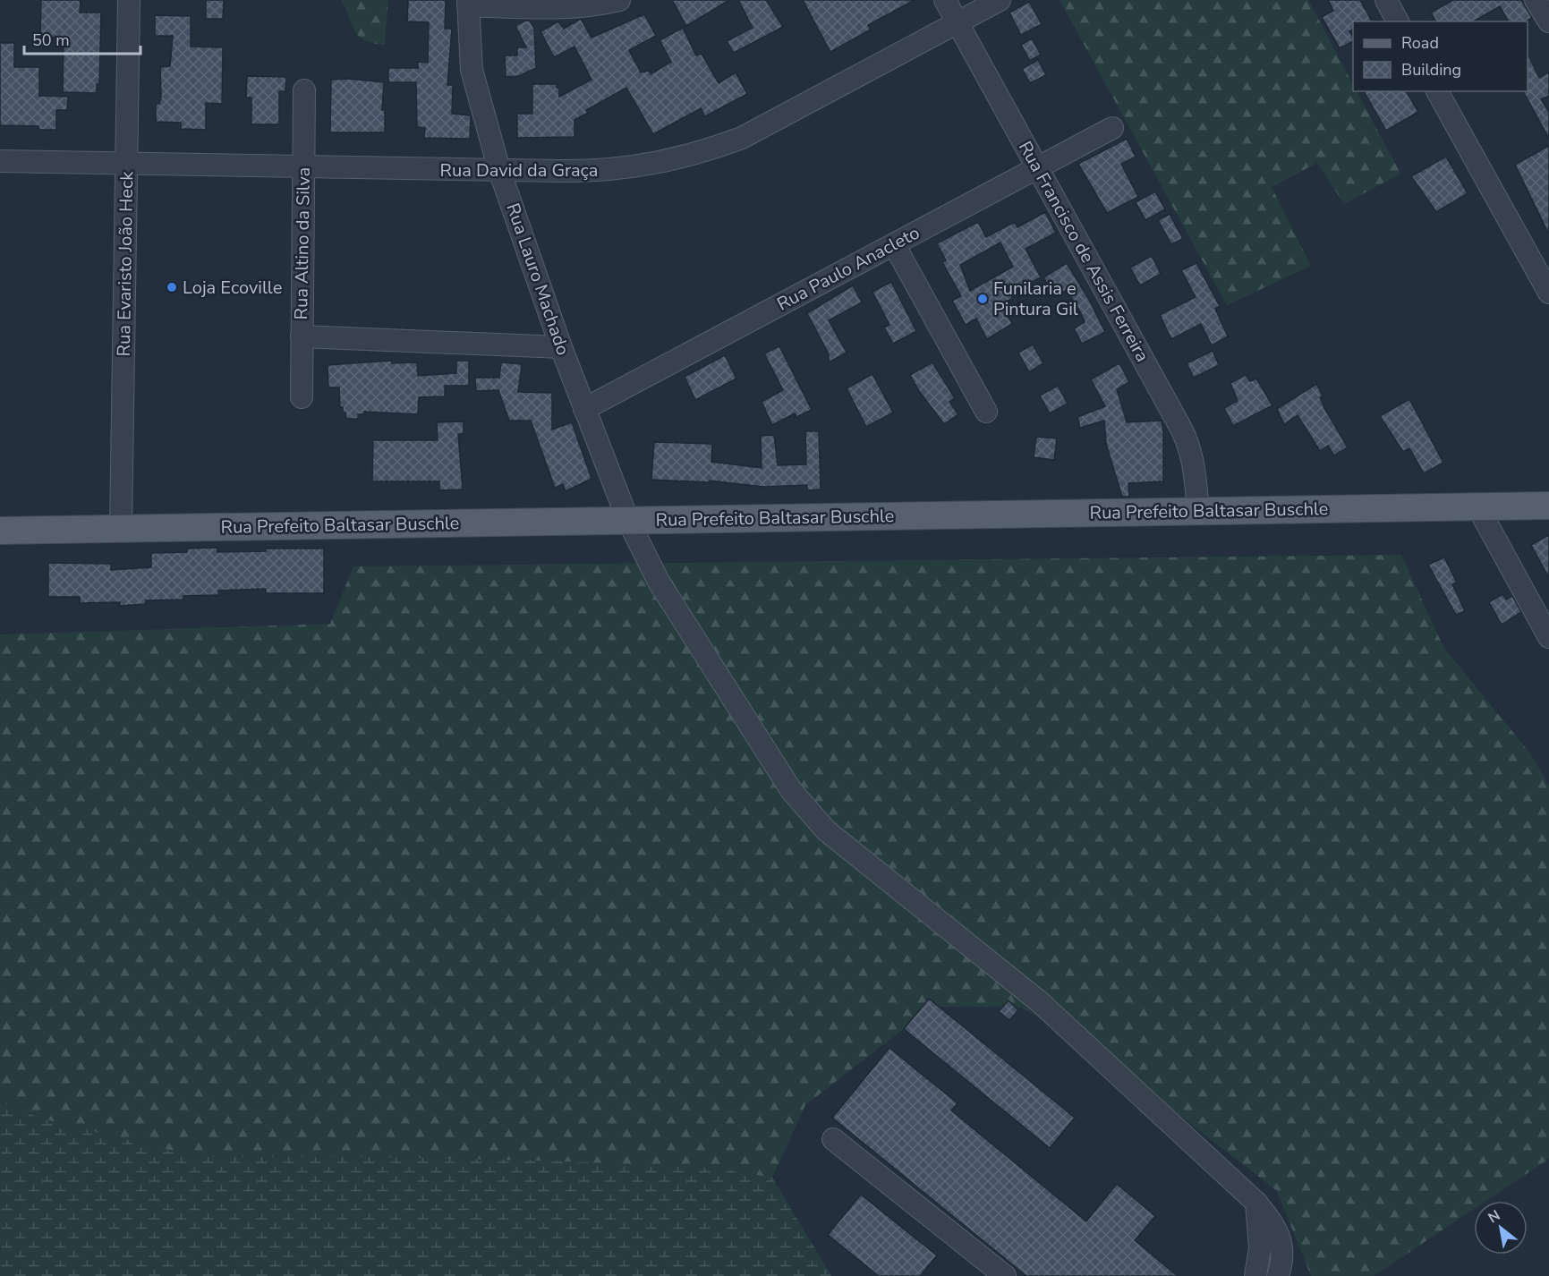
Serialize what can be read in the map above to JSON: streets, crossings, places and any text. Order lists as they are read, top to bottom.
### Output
{
  "streets": {
    "main road": ["Rua Prefeito Baltasar Buschle"],
    "street": [
      "Rua David da Graça",
      "Rua Altino da Silva",
      "Rua Francisco de Assis Ferreira",
      "Rua Evaristo João Heck",
      "Rua Paulo Anacleto",
      "Rua Lauro Machado"
    ]
  },
  "crossings": [
    ["Rua David da Graça", "Rua Altino da Silva"],
    ["Rua David da Graça", "Rua Francisco de Assis Ferreira"],
    ["Rua David da Graça", "Rua Evaristo João Heck"],
    ["Rua David da Graça", "Rua Lauro Machado"],
    ["Rua Francisco de Assis Ferreira", "Rua Paulo Anacleto"],
    ["Rua Francisco de Assis Ferreira", "Rua Prefeito Baltasar Buschle"],
    ["Rua Evaristo João Heck", "Rua Prefeito Baltasar Buschle"],
    ["Rua Paulo Anacleto", "Rua Lauro Machado"],
    ["Rua Lauro Machado", "Rua Prefeito Baltasar Buschle"]
  ],
  "places": ["Loja Ecoville", "Funilaria e Pintura Gil"],
  "legend": ["Road", "Building"],
  "scale_bar": "50 m",
  "north": "top left"
}
